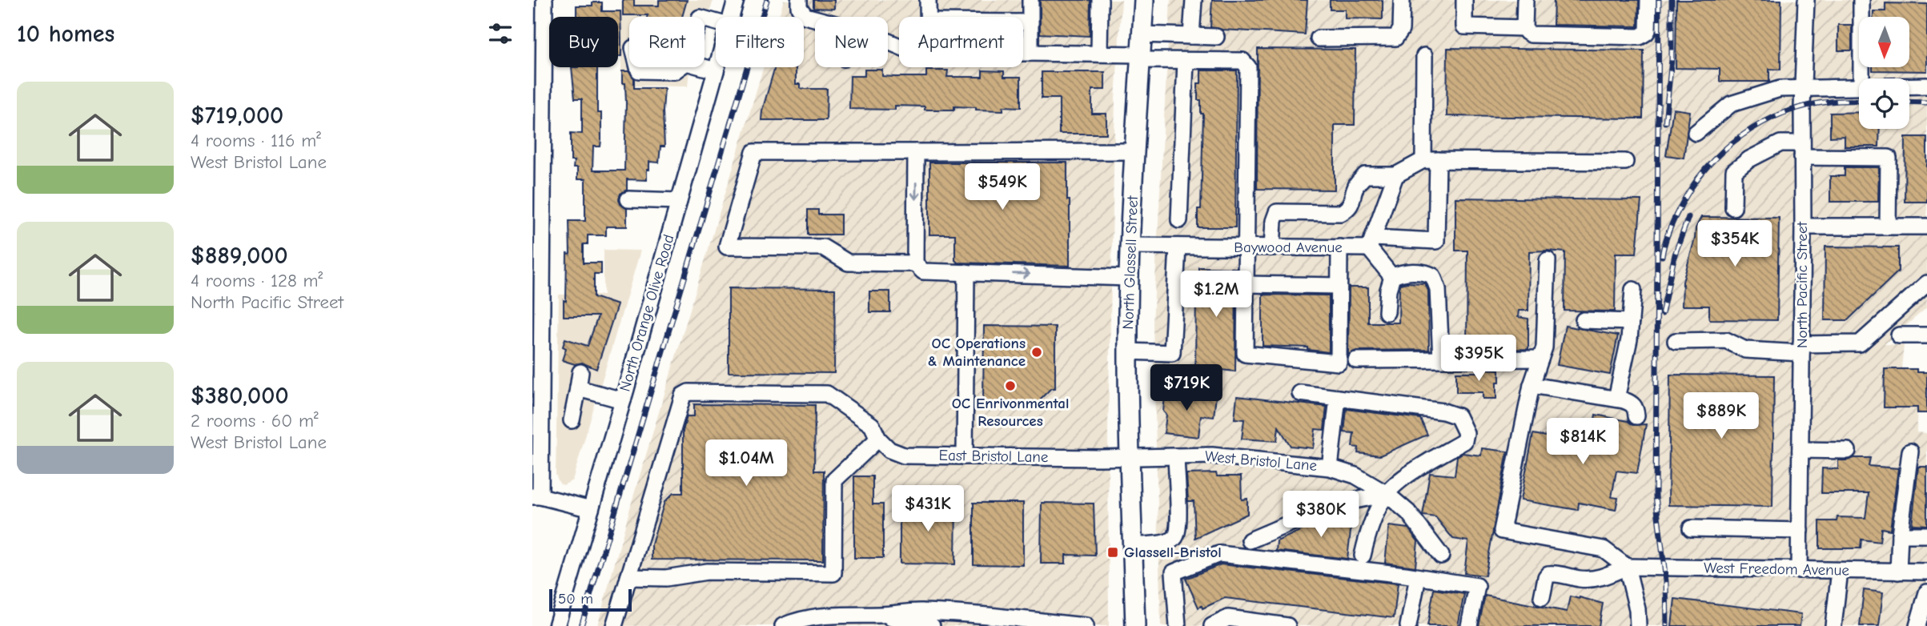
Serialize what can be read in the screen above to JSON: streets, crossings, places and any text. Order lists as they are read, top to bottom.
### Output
{
  "streets": {
    "main road": ["North Glassell Street"],
    "street": [
      "Baywood Avenue",
      "North Pacific Street",
      "North Orange Olive Road",
      "East Bristol Lane",
      "West Bristol Lane",
      "West Freedom Avenue"
    ]
  },
  "crossings": [
    ["Baywood Avenue", "North Glassell Street"],
    ["North Glassell Street", "East Bristol Lane"],
    ["North Glassell Street", "West Bristol Lane"],
    ["North Pacific Street", "West Freedom Avenue"],
    ["East Bristol Lane", "West Bristol Lane"]
  ],
  "places": {
    "other": ["OC Operations & Maintenance", "OC Enrivonmental Resources"],
    "transit": ["Glassell-Bristol"]
  },
  "scale_bar": "50 m",
  "north": "bottom",
  "page": {
    "heading": "10 homes",
    "chip": [
      "Buy",
      "Rent",
      "Filters",
      "New",
      "Apartment"
    ],
    "list": [
      {
        "name": "$719,000",
        "note": "4 rooms · 116 m² · West Bristol Lane"
      },
      {
        "name": "$889,000",
        "note": "4 rooms · 128 m² · North Pacific Street"
      },
      {
        "name": "$380,000",
        "note": "2 rooms · 60 m² · West Bristol Lane"
      }
    ],
    "price": [
      "$549K",
      "$354K",
      "$1.2M",
      "$395K",
      "$719K",
      "$889K",
      "$814K",
      "$1.04M",
      "$431K",
      "$380K"
    ],
    "scale": "50 m"
  }
}
